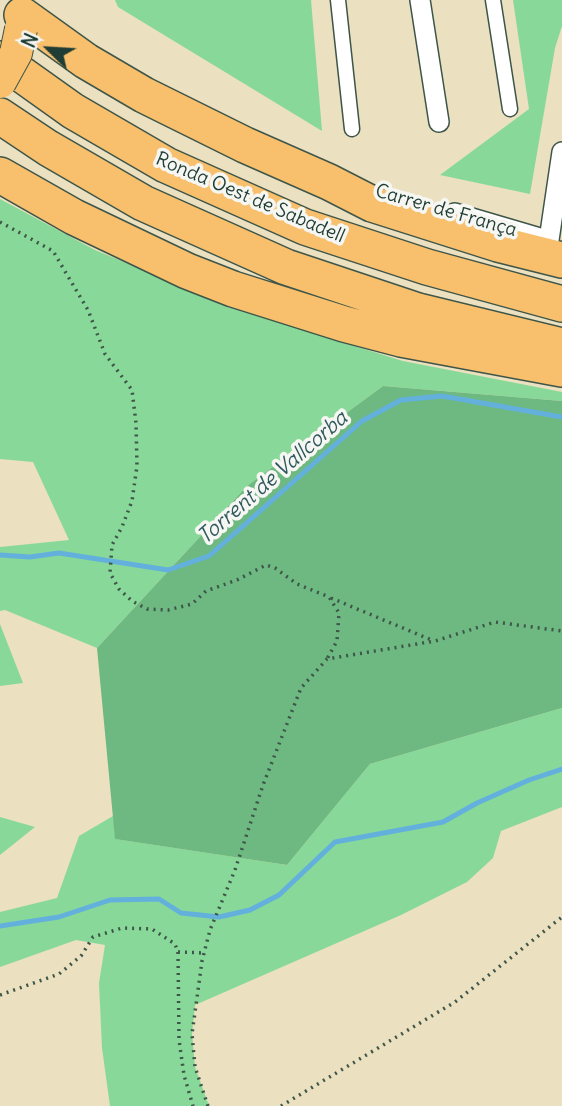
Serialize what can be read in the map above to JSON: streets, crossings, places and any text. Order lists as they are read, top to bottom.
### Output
{
  "streets": {
    "highway": ["Ronda Oest de Sabadell"]
  },
  "water": ["Torrent de Vallcorba"],
  "north": "top left"
}
